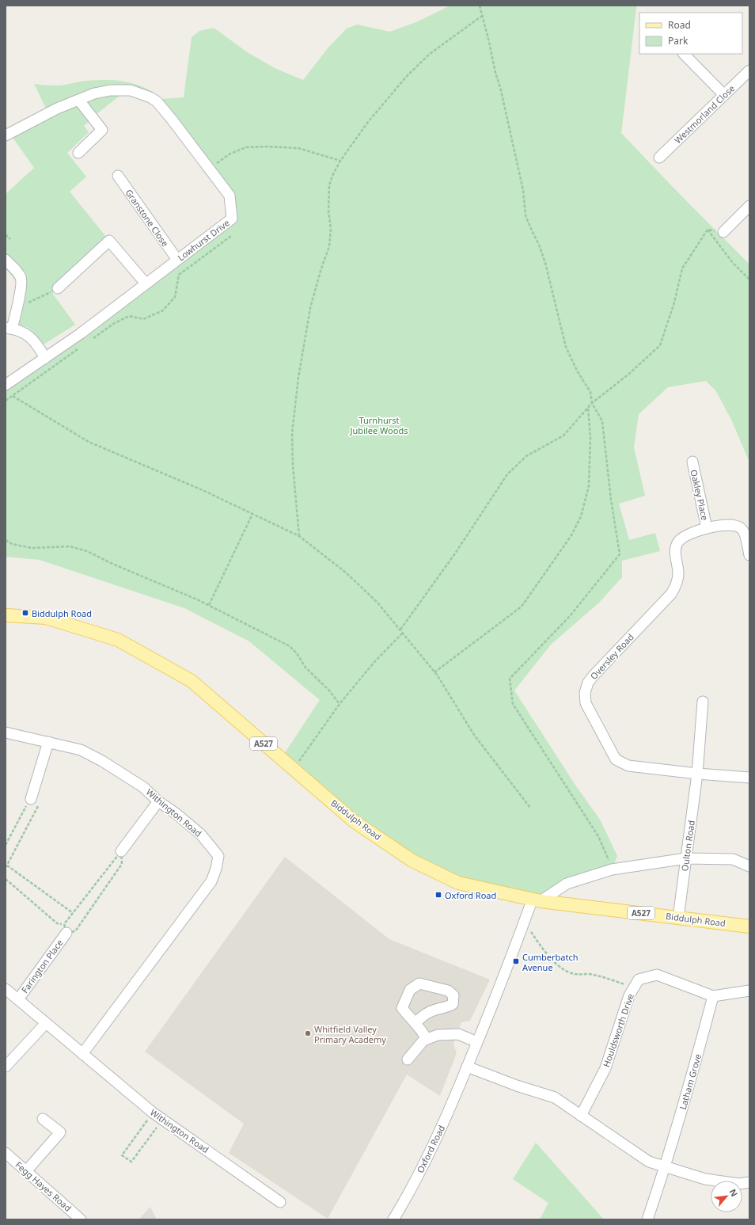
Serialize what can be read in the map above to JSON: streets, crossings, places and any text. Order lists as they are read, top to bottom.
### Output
{
  "streets": {
    "main road": ["A527", "Biddulph Road"],
    "street": [
      "Westmorland Close",
      "Granstone Close",
      "Lowhurst Drive",
      "Oakley Place",
      "Oversley Road",
      "Withington Road",
      "Oulton Road",
      "Farington Place",
      "Houldsworth Drive",
      "Latham Grove",
      "Oxford Road",
      "Fegg Hayes Road"
    ]
  },
  "crossings": [
    ["Granstone Close", "Lowhurst Drive"],
    ["Oakley Place", "Oversley Road"],
    ["Oversley Road", "Oulton Road"],
    ["Withington Road", "Farington Place"],
    ["Biddulph Road", "Oulton Road"],
    ["Biddulph Road", "Oxford Road"],
    ["Houldsworth Drive", "Latham Grove"]
  ],
  "parks": ["Turnhurst Jubilee Woods"],
  "places": {
    "transit": ["Biddulph Road", "Oxford Road", "Cumberbatch Avenue"],
    "other": ["Whitfield Valley Primary Academy"]
  },
  "legend": ["Road", "Park"],
  "north": "top right"
}
